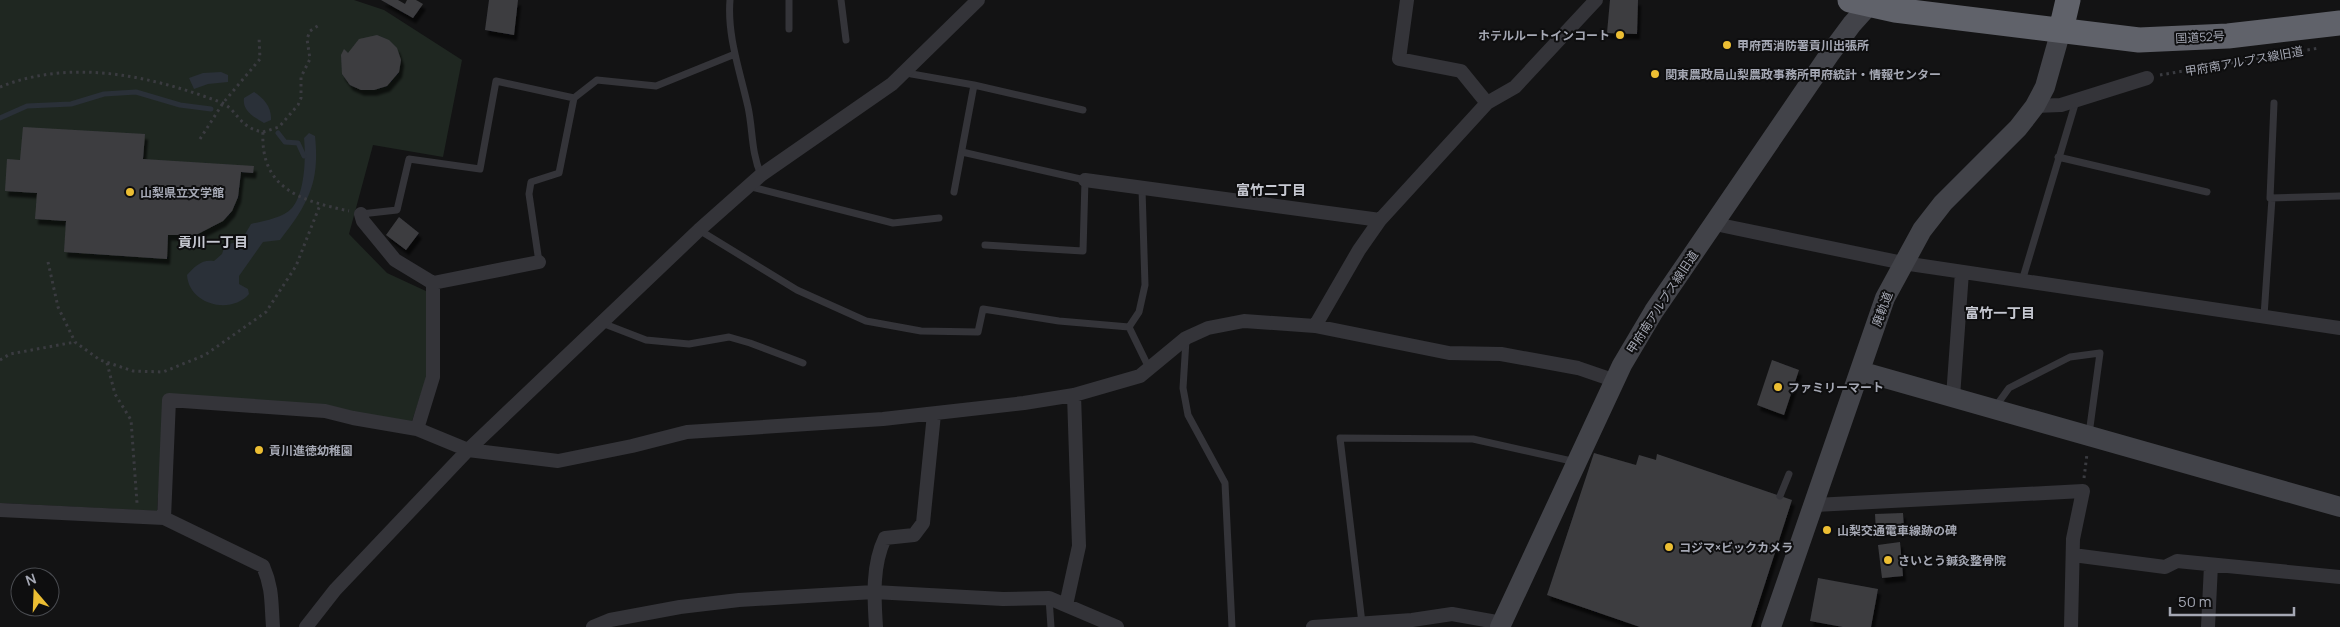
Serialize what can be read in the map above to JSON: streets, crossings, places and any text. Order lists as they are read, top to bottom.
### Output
{
  "streets": {
    "highway": ["国道52号"],
    "street": ["甲府南アルプス線旧道", "廃軌道"]
  },
  "crossings": [
    ["国道52号", "甲府南アルプス線旧道"],
    ["国道52号", "廃軌道"]
  ],
  "districts": ["富竹二丁目", "貢川一丁目", "富竹一丁目"],
  "places": [
    "ホテルルートインコート",
    "甲府西消防署貢川出張所",
    "関東農政局山梨農政事務所甲府統計・情報センター",
    "山梨県立文学館",
    "ファミリーマート",
    "貢川進徳幼稚園",
    "山梨交通電車線跡の碑",
    "コジマ×ビックカメラ",
    "さいとう鍼灸整骨院"
  ],
  "scale_bar": "50 m",
  "north": "top"
}
